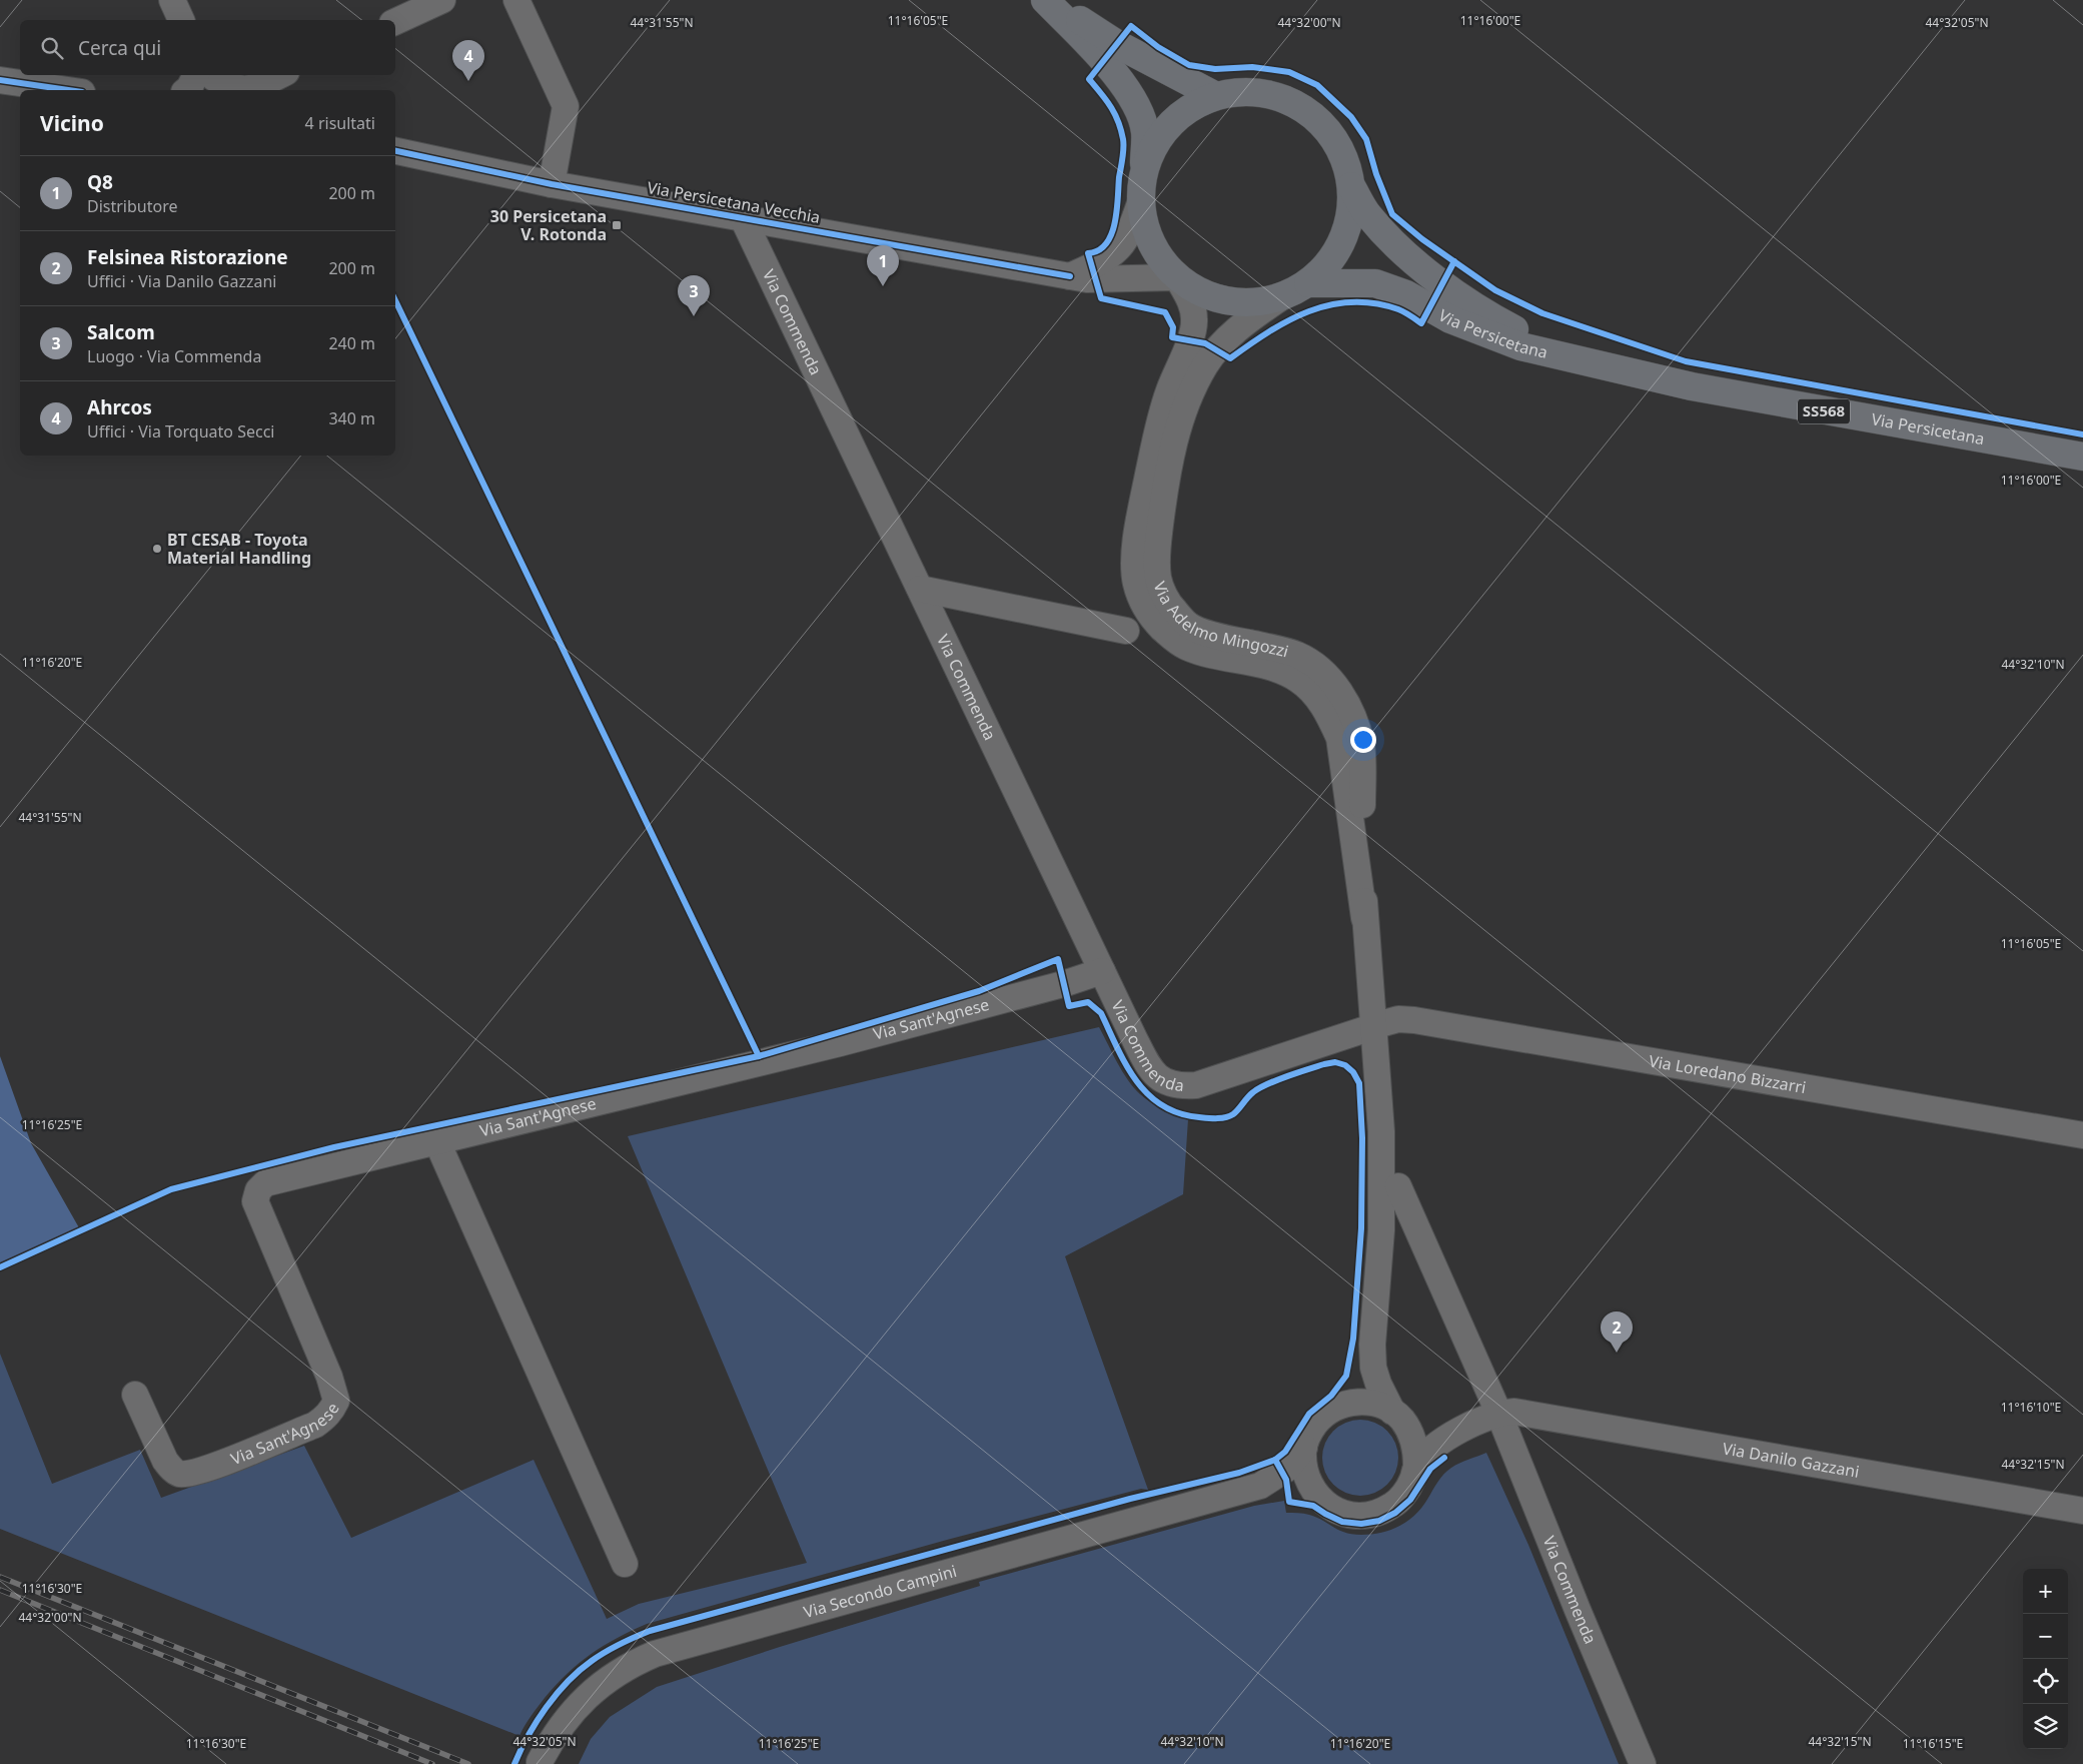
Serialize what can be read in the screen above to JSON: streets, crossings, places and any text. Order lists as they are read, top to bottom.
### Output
{
  "streets": {
    "main road": ["Via Persicetana", "SS568"],
    "street": [
      "Via Persicetana Vecchia",
      "Via Commenda",
      "Via Adelmo Mingozzi",
      "Via Sant'Agnese",
      "Via Loredano Bizzarri",
      "Via Danilo Gazzani",
      "Via Secondo Campini"
    ]
  },
  "crossings": [
    ["Via Persicetana Vecchia", "Via Commenda"],
    ["Via Persicetana Vecchia", "Via Adelmo Mingozzi"],
    ["Via Commenda", "Via Adelmo Mingozzi"],
    ["Via Commenda", "Via Sant'Agnese"],
    ["Via Commenda", "Via Loredano Bizzarri"],
    ["Via Commenda", "Via Danilo Gazzani"],
    ["Via Adelmo Mingozzi", "Via Loredano Bizzarri"]
  ],
  "places": {
    "transit": ["30 Persicetana V. Rotonda"],
    "other": ["BT CESAB - Toyota Material Handling"]
  },
  "page": {
    "search": "Cerca qui",
    "pins": [
      "4",
      "1",
      "3",
      "2"
    ],
    "heading": ["Vicino", "4 risultati"],
    "list": [
      {
        "mark": "1",
        "name": "Q8",
        "note": "Distributore",
        "value": "200 m"
      },
      {
        "mark": "2",
        "name": "Felsinea Ristorazione",
        "note": "Uffici · Via Danilo Gazzani",
        "value": "200 m"
      },
      {
        "mark": "3",
        "name": "Salcom",
        "note": "Luogo · Via Commenda",
        "value": "240 m"
      },
      {
        "mark": "4",
        "name": "Ahrcos",
        "note": "Uffici · Via Torquato Secci",
        "value": "340 m"
      }
    ],
    "map_buttons": ["+", "−"]
  },
  "coordinates": [
    "11°16'05\"E",
    "11°16'00\"E",
    "44°31'55\"N",
    "44°32'00\"N",
    "44°32'05\"N",
    "11°16'20\"E",
    "44°32'10\"N",
    "11°16'25\"E",
    "11°16'10\"E",
    "44°32'15\"N",
    "11°16'30\"E",
    "11°16'15\"E"
  ]
}
